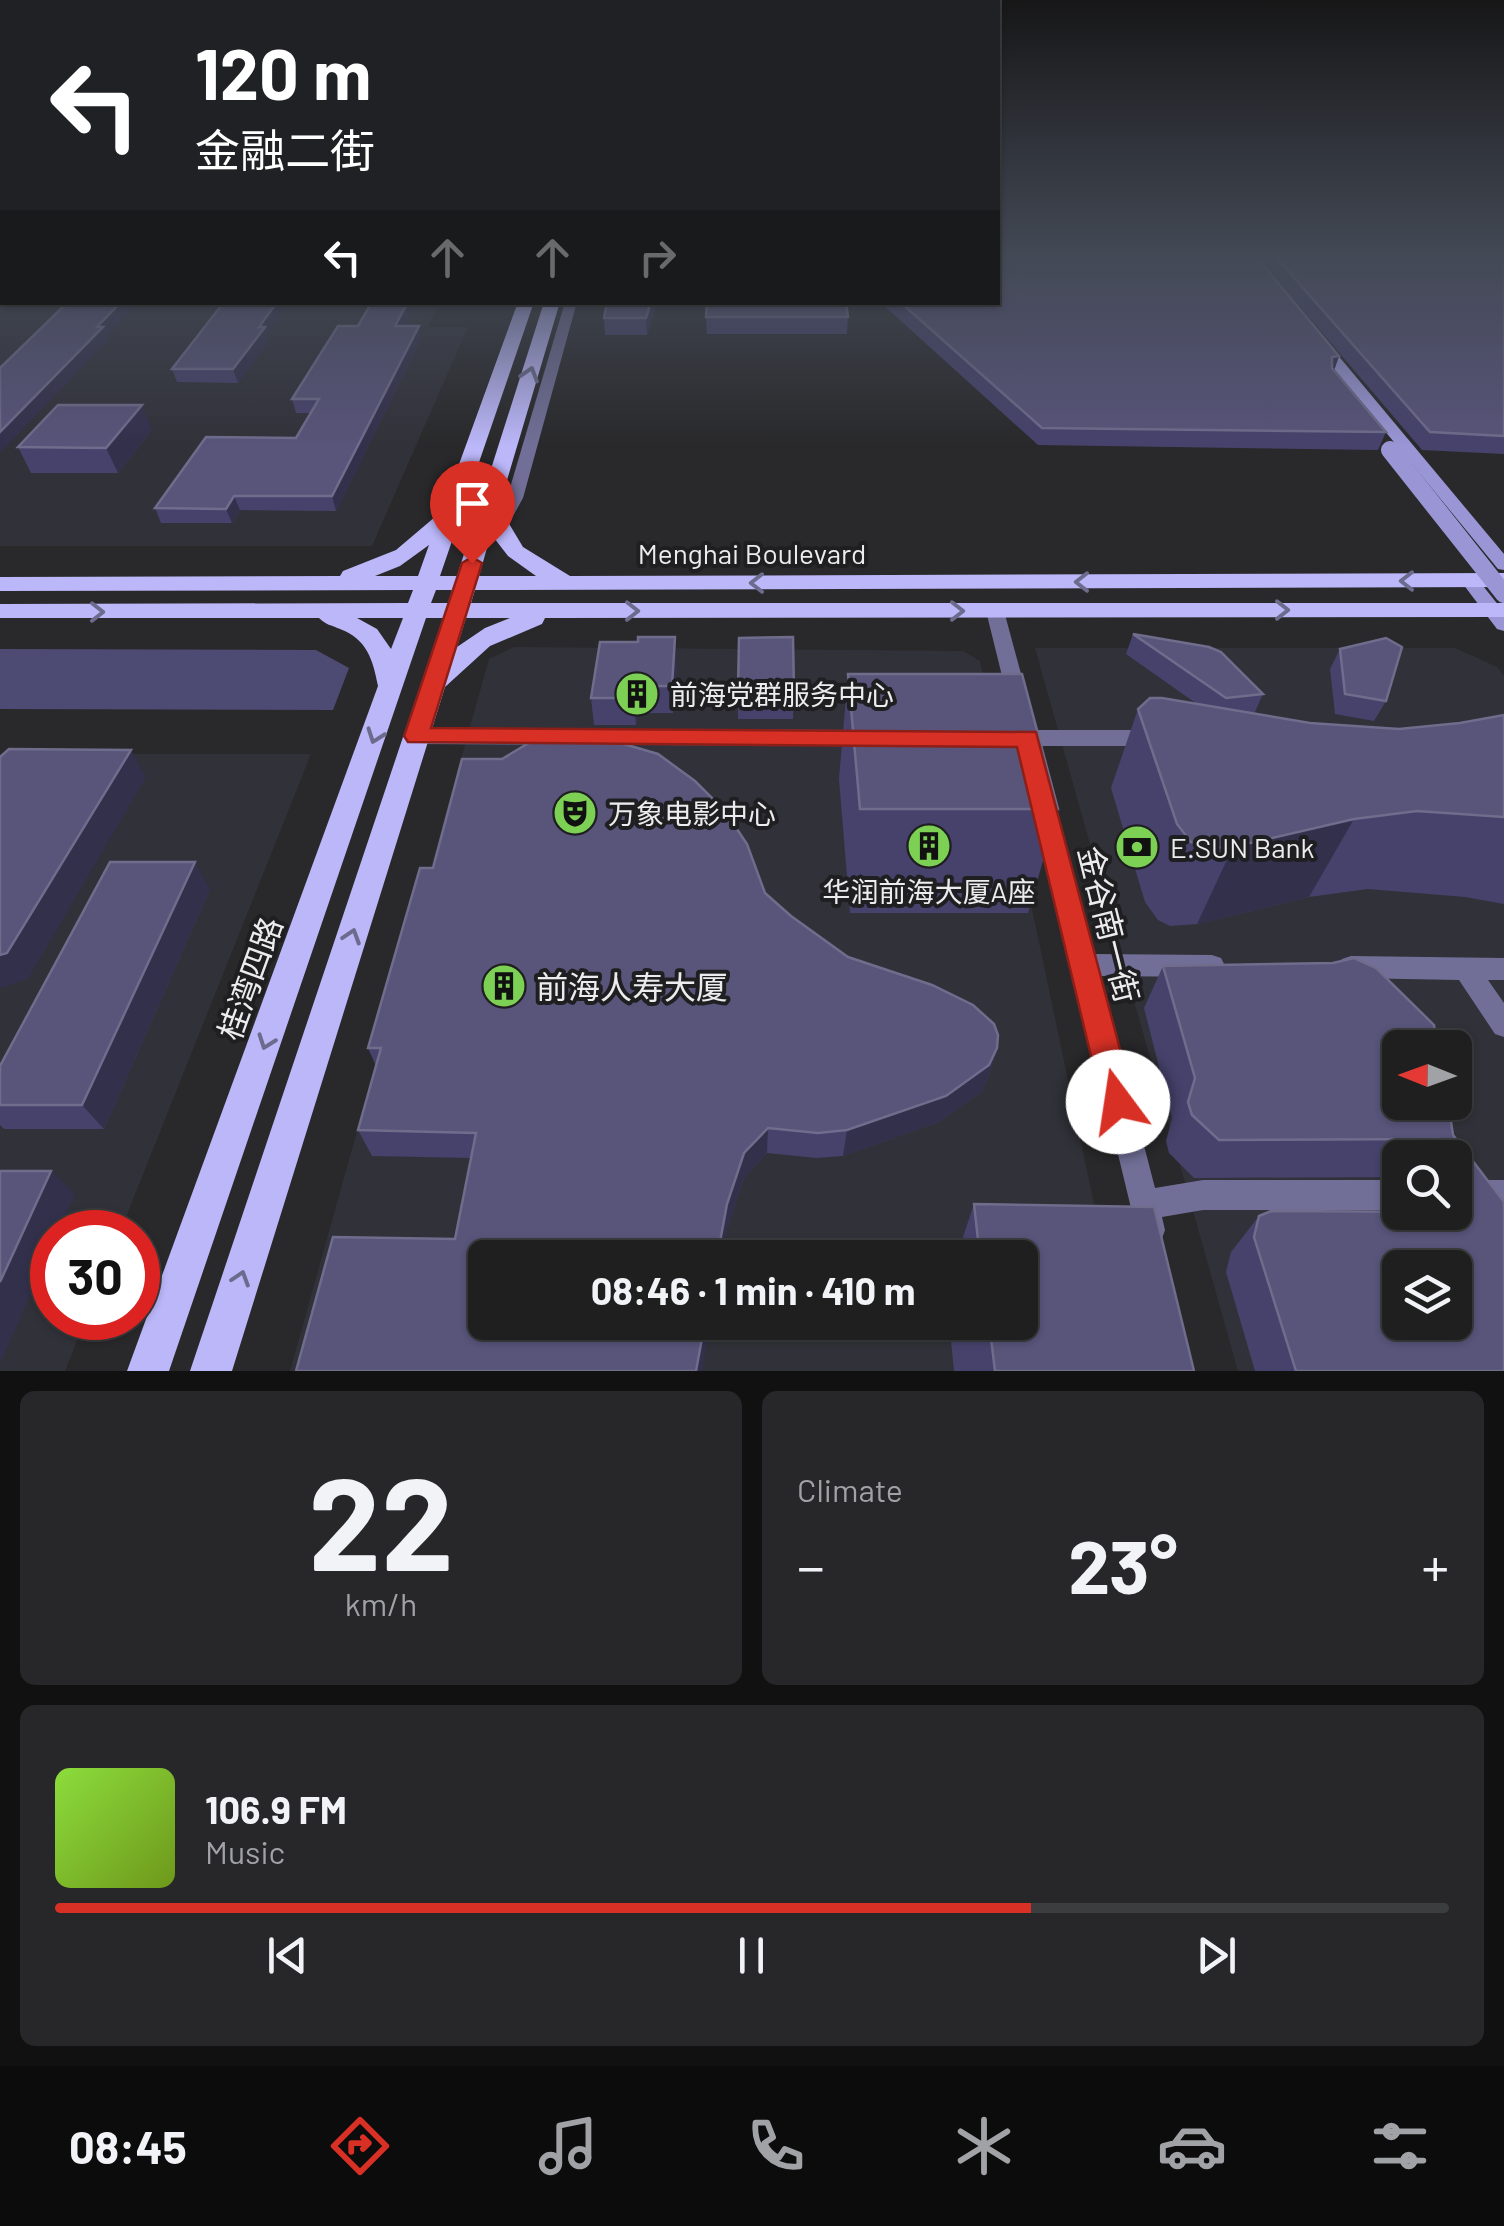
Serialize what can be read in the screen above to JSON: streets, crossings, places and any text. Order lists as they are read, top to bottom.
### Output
{
  "streets": {
    "main road": ["Menghai Boulevard", "桂湾四路"],
    "street": ["金谷南一街"]
  },
  "crossings": [
    ["Menghai Boulevard", "金谷南一街"],
    ["Menghai Boulevard", "桂湾四路"]
  ],
  "places": {
    "building": ["前海党群服务中心", "华润前海大厦A座", "前海人寿大厦"],
    "theatre": ["万象电影中心"],
    "bank": ["E.SUN Bank"]
  },
  "north": "left",
  "page": {
    "turn": ["120 m", "金融二街"],
    "limit": "30",
    "trip": "08:46 · 1 min · 410 m",
    "tile": [
      ["22", "km/h"],
      "Climate"
    ],
    "heat": ["−", "23°", "+"],
    "song": ["106.9 FM", "Music"],
    "tabs": "08:45"
  }
}
